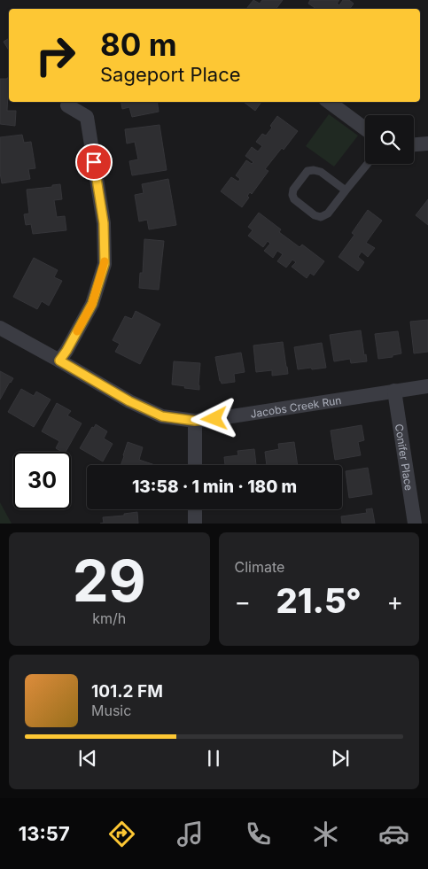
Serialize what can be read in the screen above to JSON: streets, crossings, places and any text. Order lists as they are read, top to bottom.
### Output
{
  "streets": {
    "street": ["Jacobs Creek Run", "Conifer Place"]
  },
  "crossings": [
    ["Jacobs Creek Run", "Conifer Place"]
  ],
  "page": {
    "turn": ["80 m", "Sageport Place"],
    "limit": "30",
    "trip": "13:58 · 1 min · 180 m",
    "tile": [
      ["29", "km/h"],
      "Climate"
    ],
    "heat": ["−", "21.5°", "+"],
    "song": ["101.2 FM", "Music"],
    "tabs": "13:57"
  }
}
